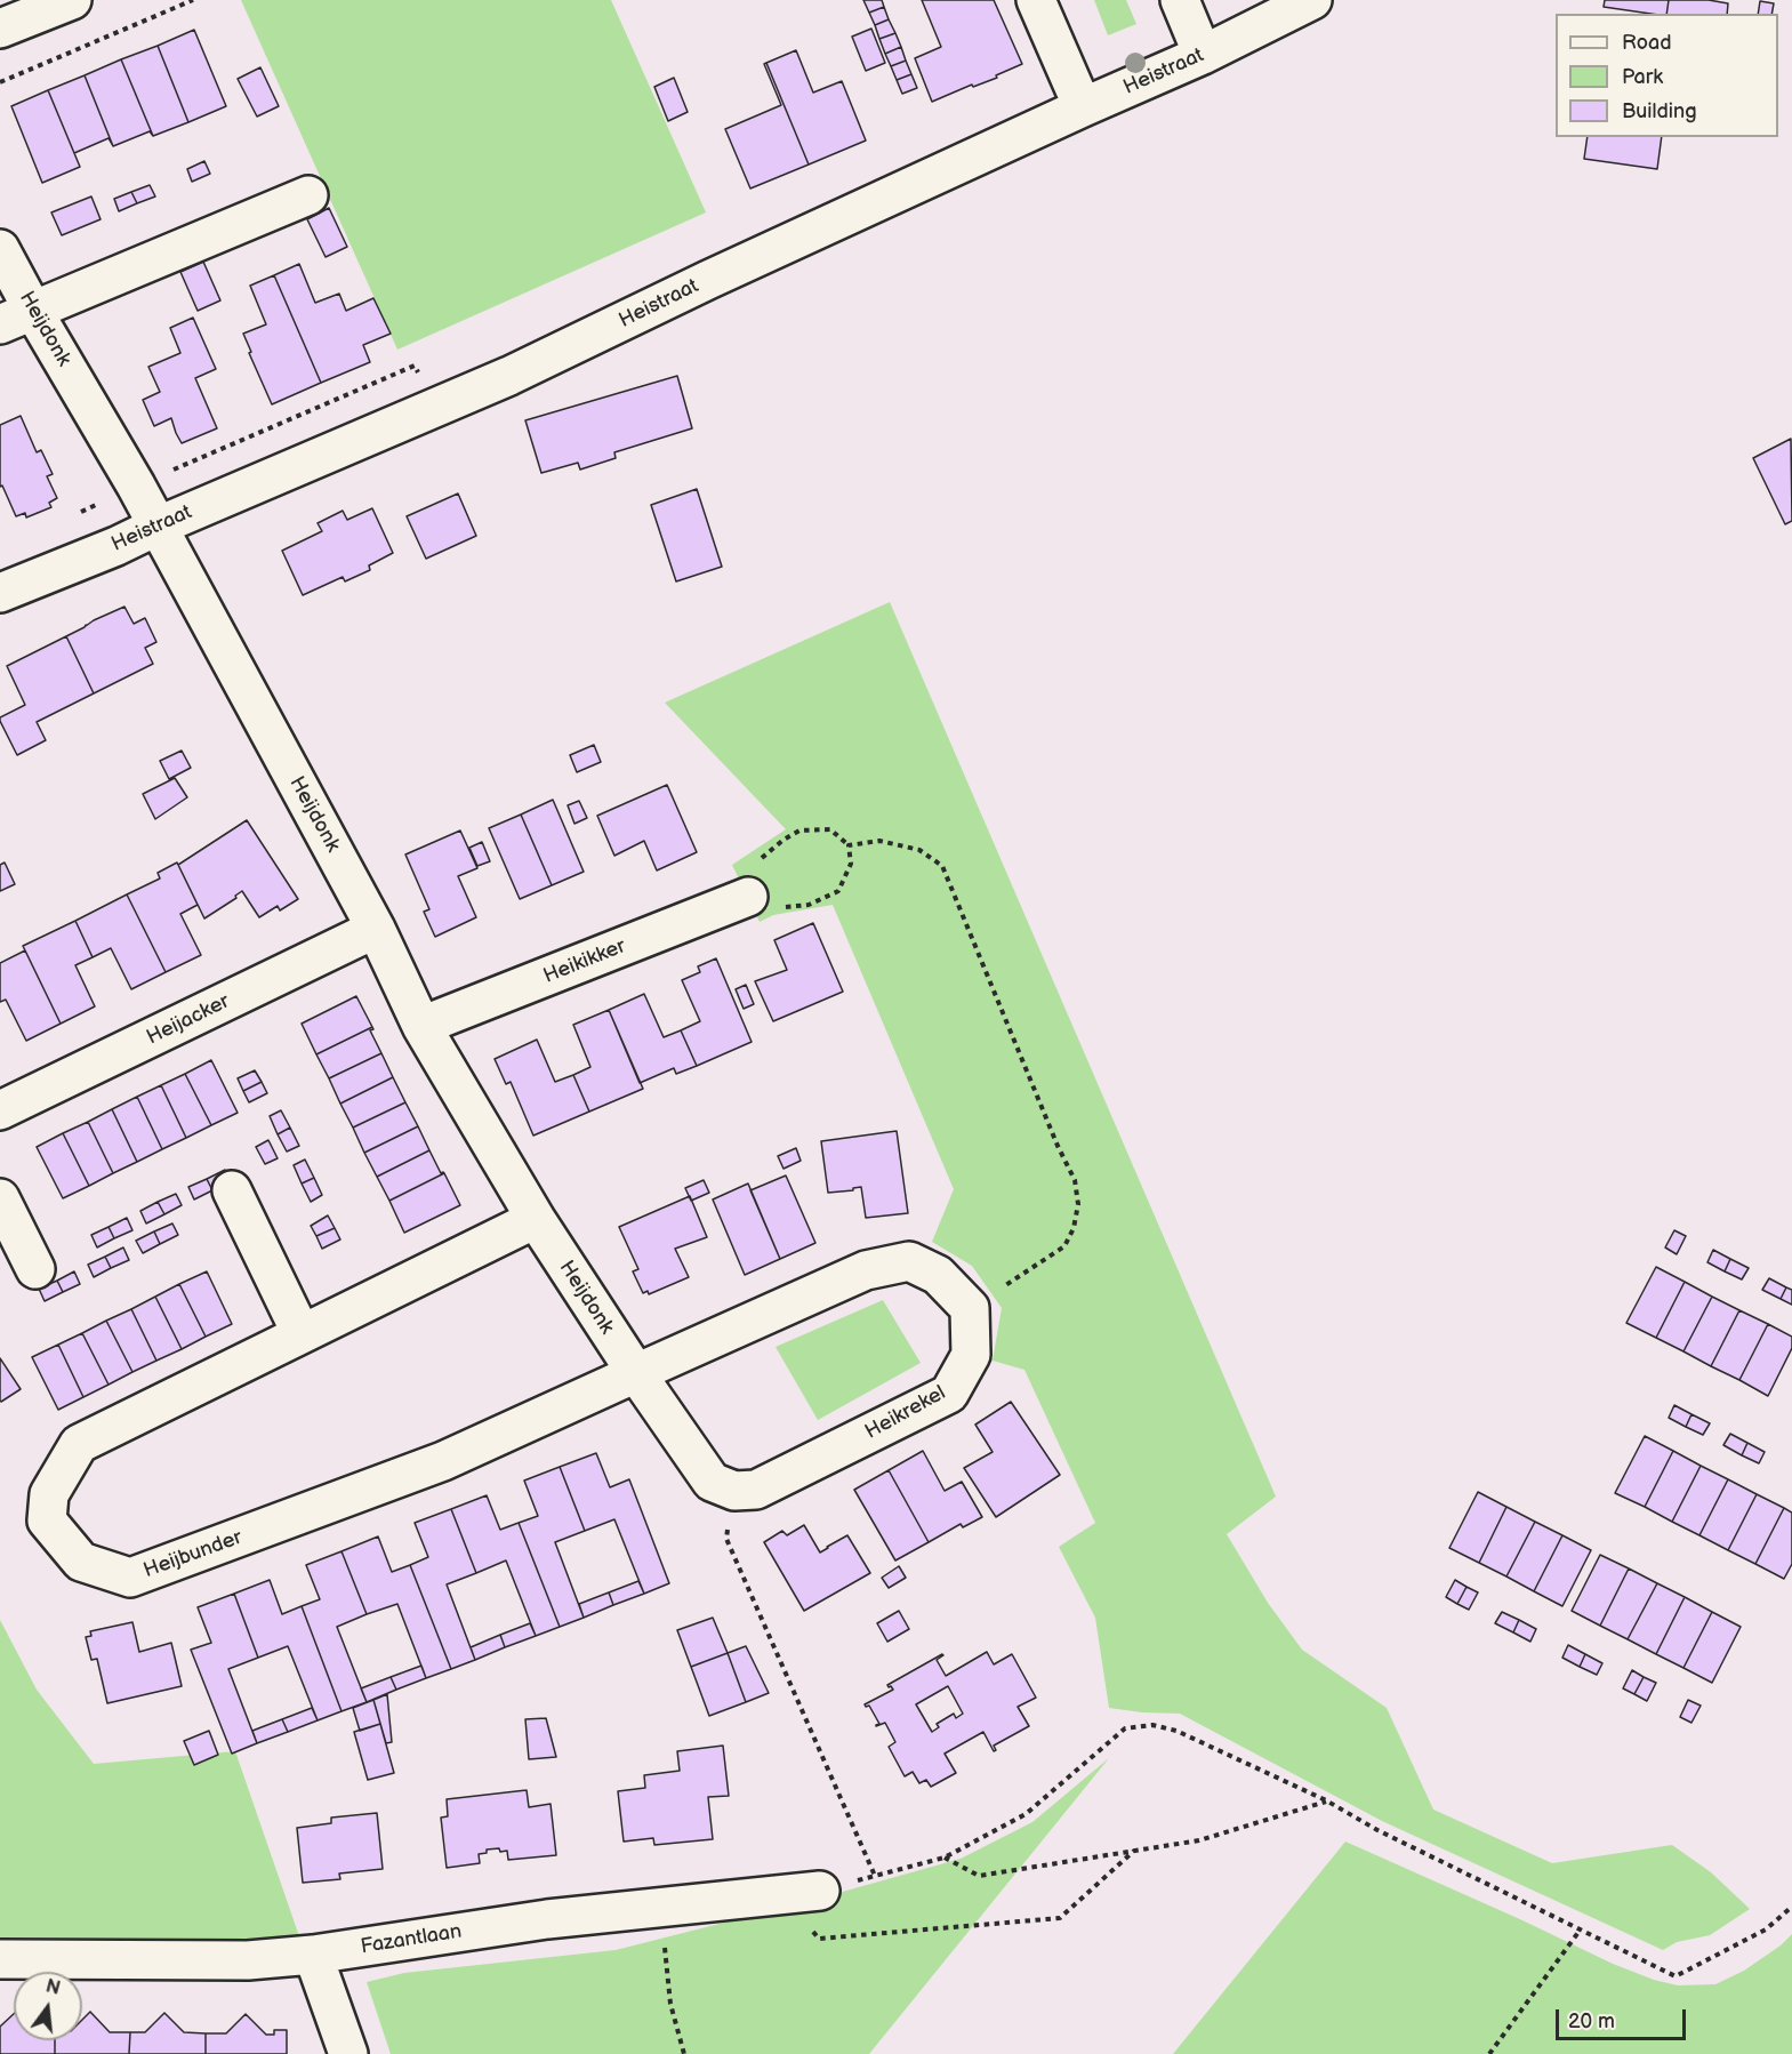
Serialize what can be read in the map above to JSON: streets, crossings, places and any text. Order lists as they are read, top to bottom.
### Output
{
  "streets": {
    "street": [
      "Heistraat",
      "Heijdonk",
      "Heikikker",
      "Heijacker",
      "Heikrekel",
      "Heijbunder",
      "Fazantlaan"
    ]
  },
  "crossings": [
    ["Heistraat", "Heijdonk"],
    ["Heijdonk", "Heikikker"],
    ["Heijdonk", "Heijacker"],
    ["Heijdonk", "Heijbunder"]
  ],
  "legend": ["Road", "Park", "Building"],
  "scale_bar": "20 m",
  "north": "top"
}
